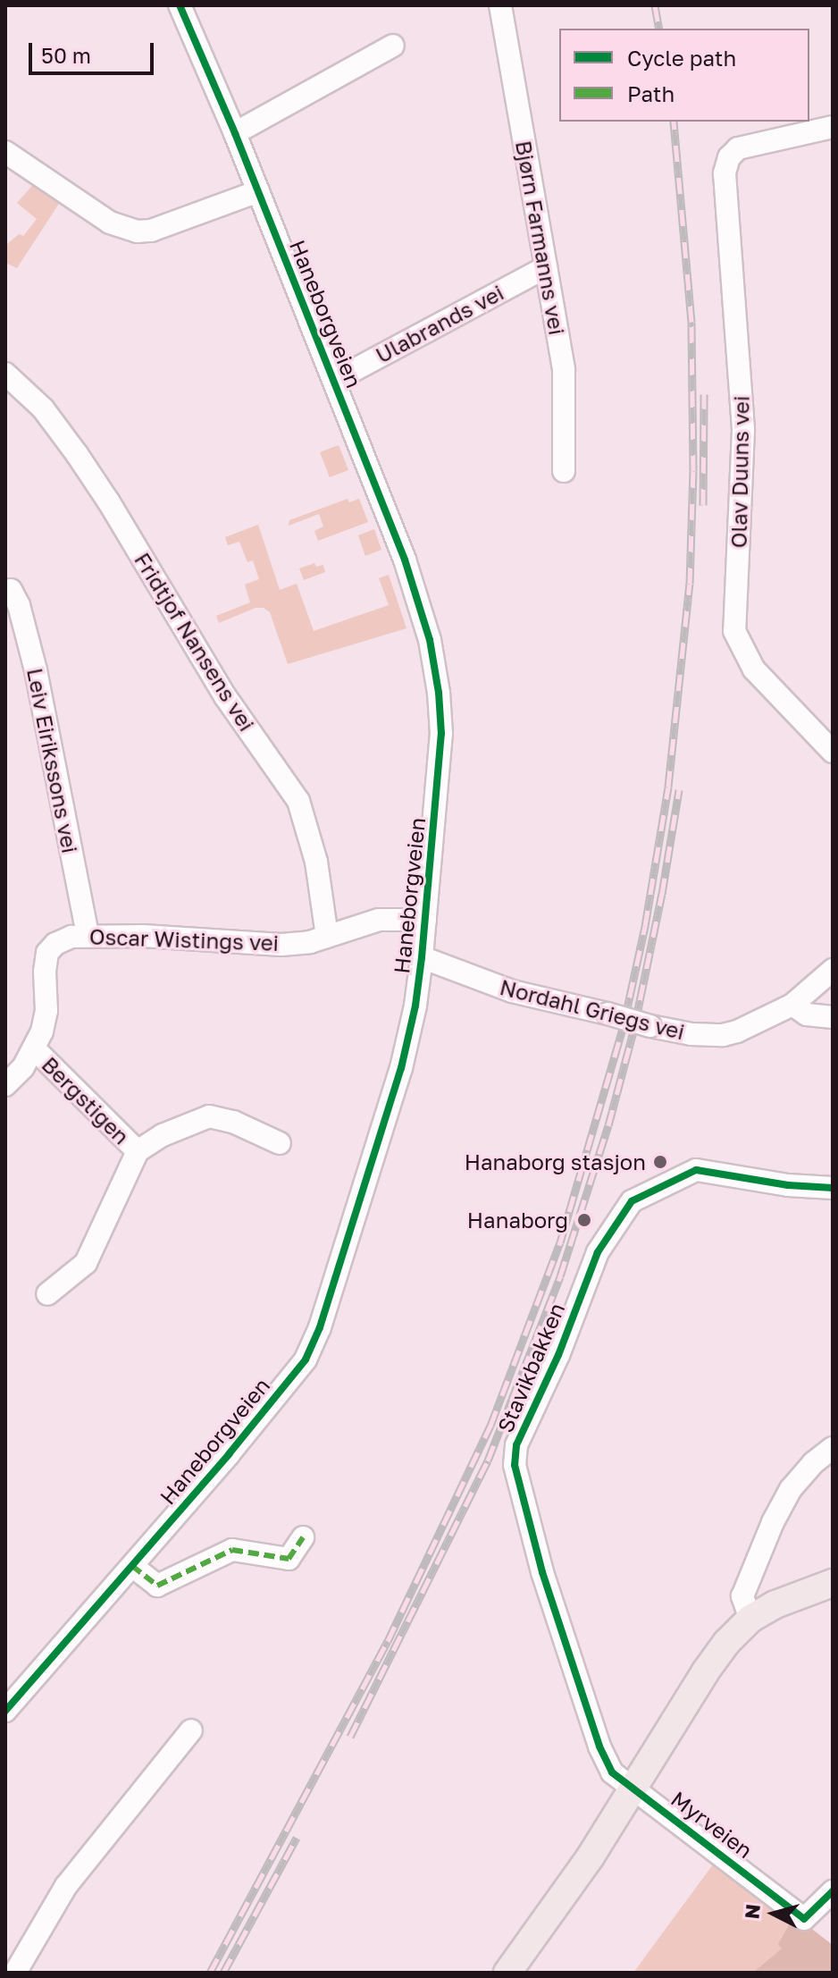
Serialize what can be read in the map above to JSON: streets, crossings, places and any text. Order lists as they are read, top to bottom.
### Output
{
  "streets": {
    "street": [
      "Bjørn Farmanns vei",
      "Haneborgveien",
      "Ulabrands vei",
      "Olav Duuns vei",
      "Fridtjof Nansens vei",
      "Leiv Eirikssons vei",
      "Oscar Wistings vei",
      "Nordahl Griegs vei",
      "Bergstigen",
      "Stavikbakken",
      "Myrveien"
    ]
  },
  "crossings": [
    ["Bjørn Farmanns vei", "Ulabrands vei"],
    ["Haneborgveien", "Ulabrands vei"],
    ["Haneborgveien", "Oscar Wistings vei"],
    ["Haneborgveien", "Nordahl Griegs vei"],
    ["Fridtjof Nansens vei", "Oscar Wistings vei"],
    ["Leiv Eirikssons vei", "Oscar Wistings vei"],
    ["Oscar Wistings vei", "Bergstigen"],
    ["Stavikbakken", "Myrveien"]
  ],
  "places": ["Hanaborg stasjon", "Hanaborg"],
  "legend": ["Cycle path", "Path"],
  "scale_bar": "50 m",
  "north": "left"
}
